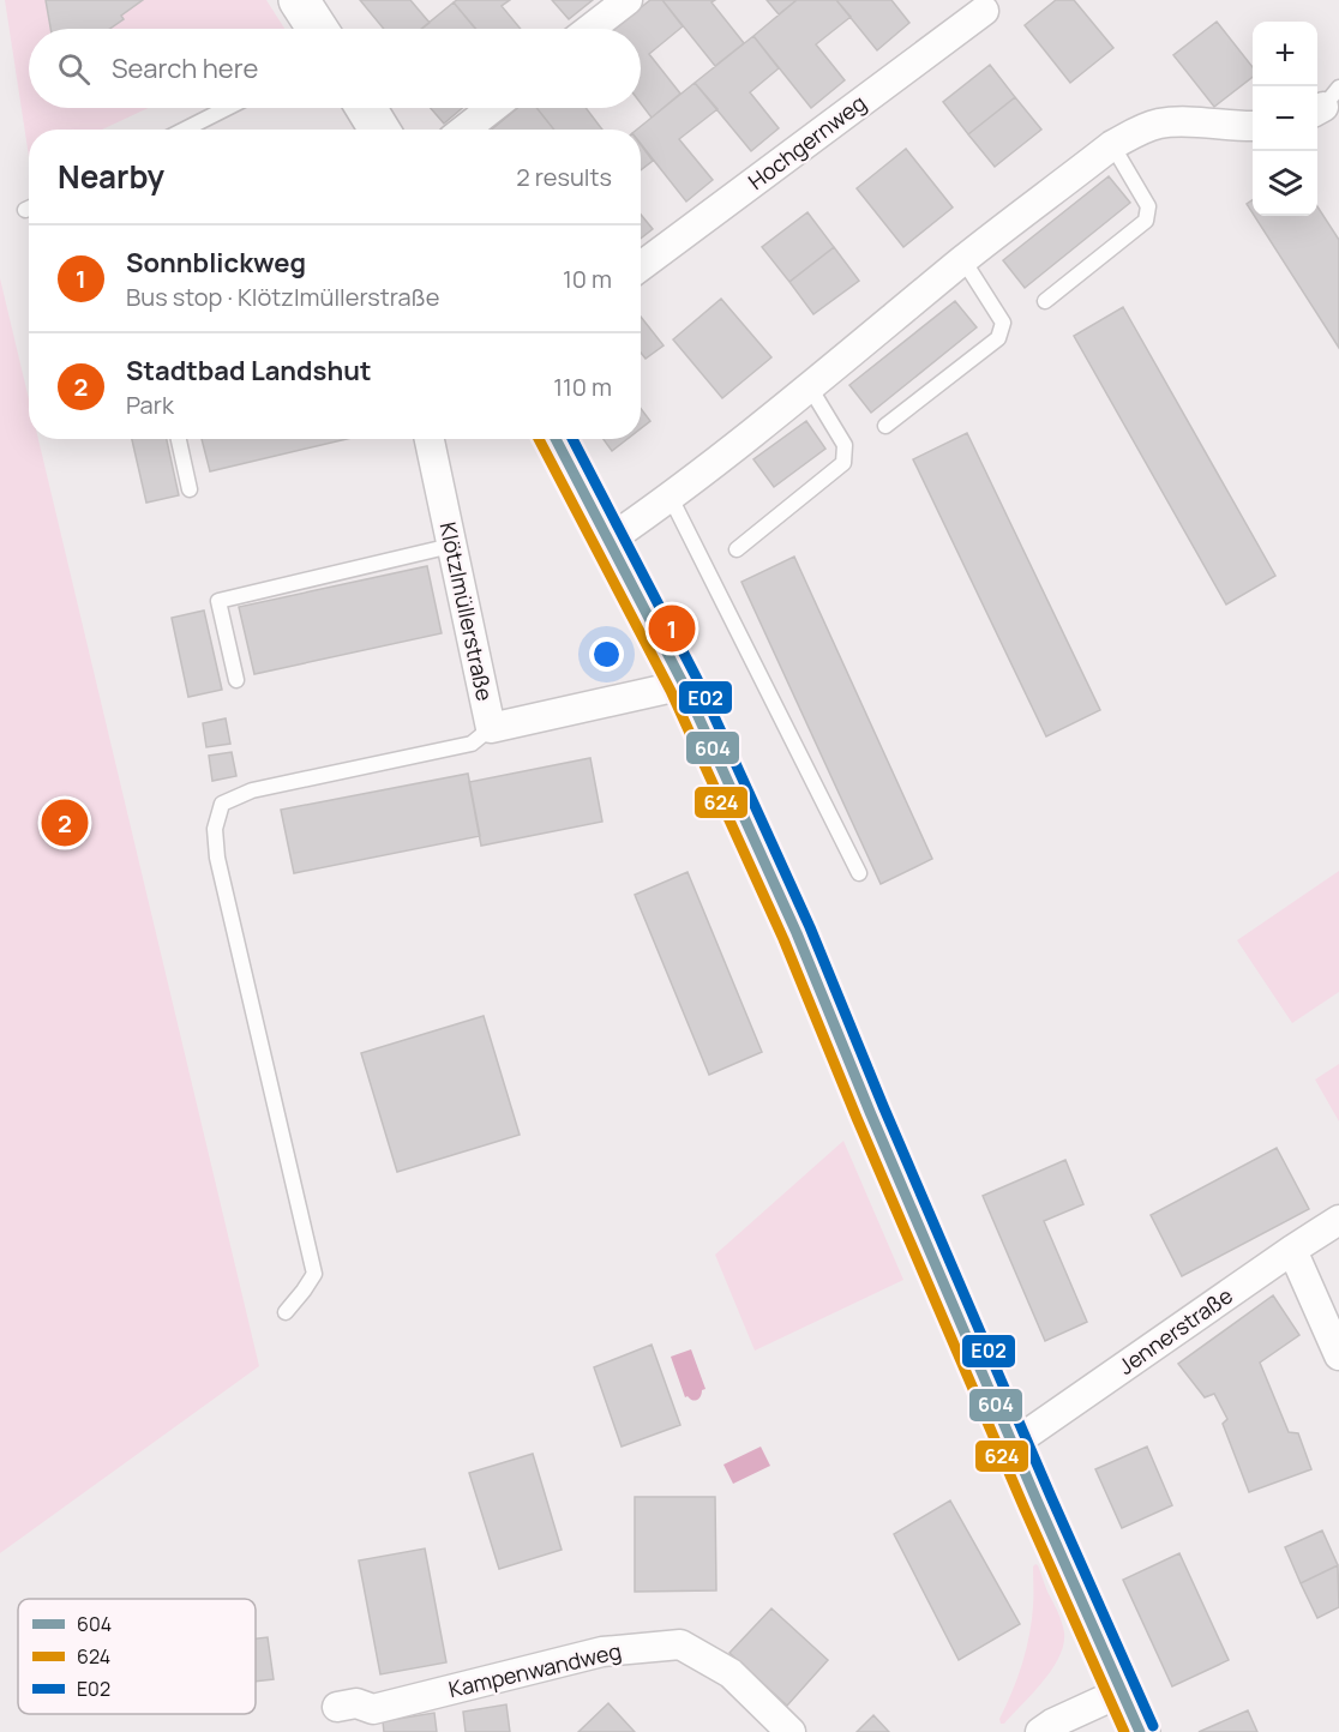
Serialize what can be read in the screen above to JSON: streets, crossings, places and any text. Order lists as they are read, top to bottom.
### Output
{
  "streets": {
    "street": [
      "Hochgernweg",
      "Klötzlmüllerstraße",
      "Jennerstraße",
      "Kampenwandweg"
    ]
  },
  "lines": ["transit line 604", "transit line 624", "transit line E02"],
  "legend": ["604", "624", "E02"],
  "page": {
    "map_buttons": ["+", "−"],
    "search": "Search here",
    "heading": ["Nearby", "2 results"],
    "list": [
      {
        "mark": "1",
        "name": "Sonnblickweg",
        "note": "Bus stop · Klötzlmüllerstraße",
        "value": "10 m"
      },
      {
        "mark": "2",
        "name": "Stadtbad Landshut",
        "note": "Park",
        "value": "110 m"
      }
    ],
    "pins": ["1", "2"]
  }
}
